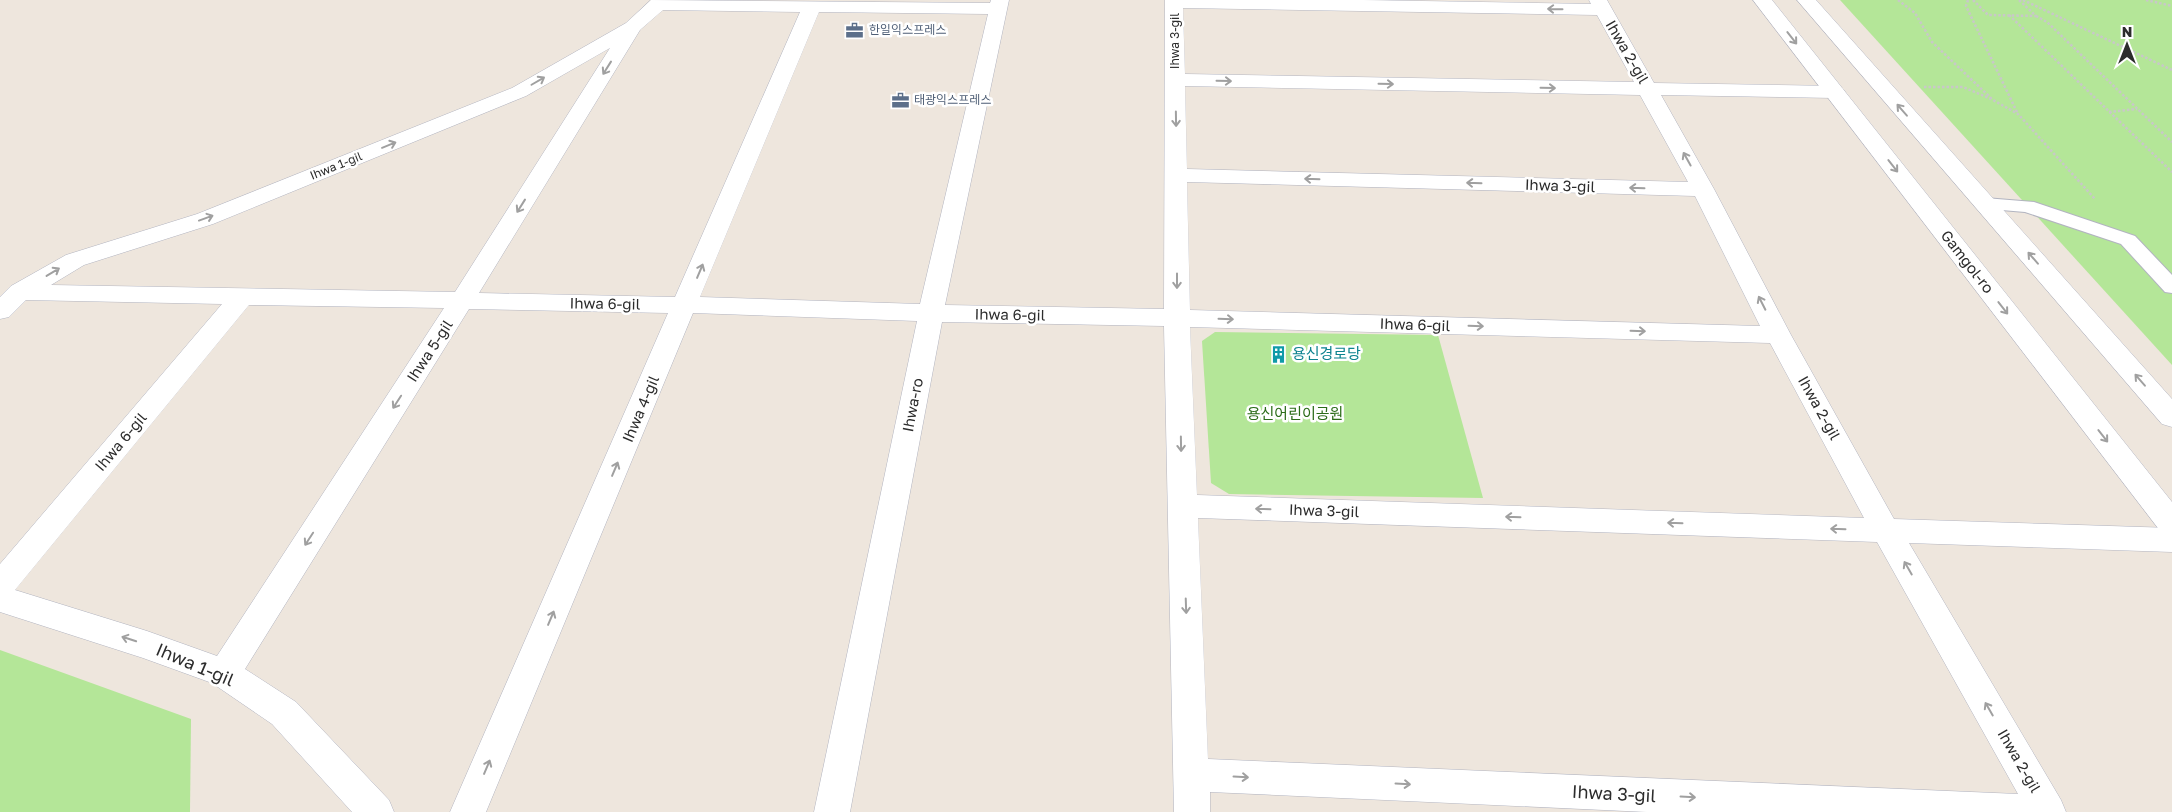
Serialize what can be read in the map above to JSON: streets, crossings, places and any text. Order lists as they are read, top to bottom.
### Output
{
  "streets": {
    "street": [
      "Ihwa 3-gil",
      "Ihwa 2-gil",
      "Ihwa 1-gil",
      "Gamgol-ro",
      "Ihwa 6-gil",
      "Ihwa 5-gil",
      "Ihwa-ro",
      "Ihwa 4-gil"
    ]
  },
  "crossings": [
    ["Ihwa 3-gil", "Ihwa 2-gil"],
    ["Ihwa 3-gil", "Gamgol-ro"],
    ["Ihwa 3-gil", "Ihwa 6-gil"],
    ["Ihwa 2-gil", "Ihwa 6-gil"],
    ["Ihwa 1-gil", "Ihwa 6-gil"],
    ["Ihwa 1-gil", "Ihwa 5-gil"],
    ["Ihwa 6-gil", "Ihwa 5-gil"],
    ["Ihwa 6-gil", "Ihwa-ro"],
    ["Ihwa 6-gil", "Ihwa 4-gil"]
  ],
  "one_way": ["Ihwa 5-gil", "Ihwa 4-gil"],
  "parks": ["용신어린이공원"],
  "places": {
    "office": ["한일익스프레스", "태광익스프레스"],
    "building": ["용신경로당"]
  },
  "north": "top"
}
